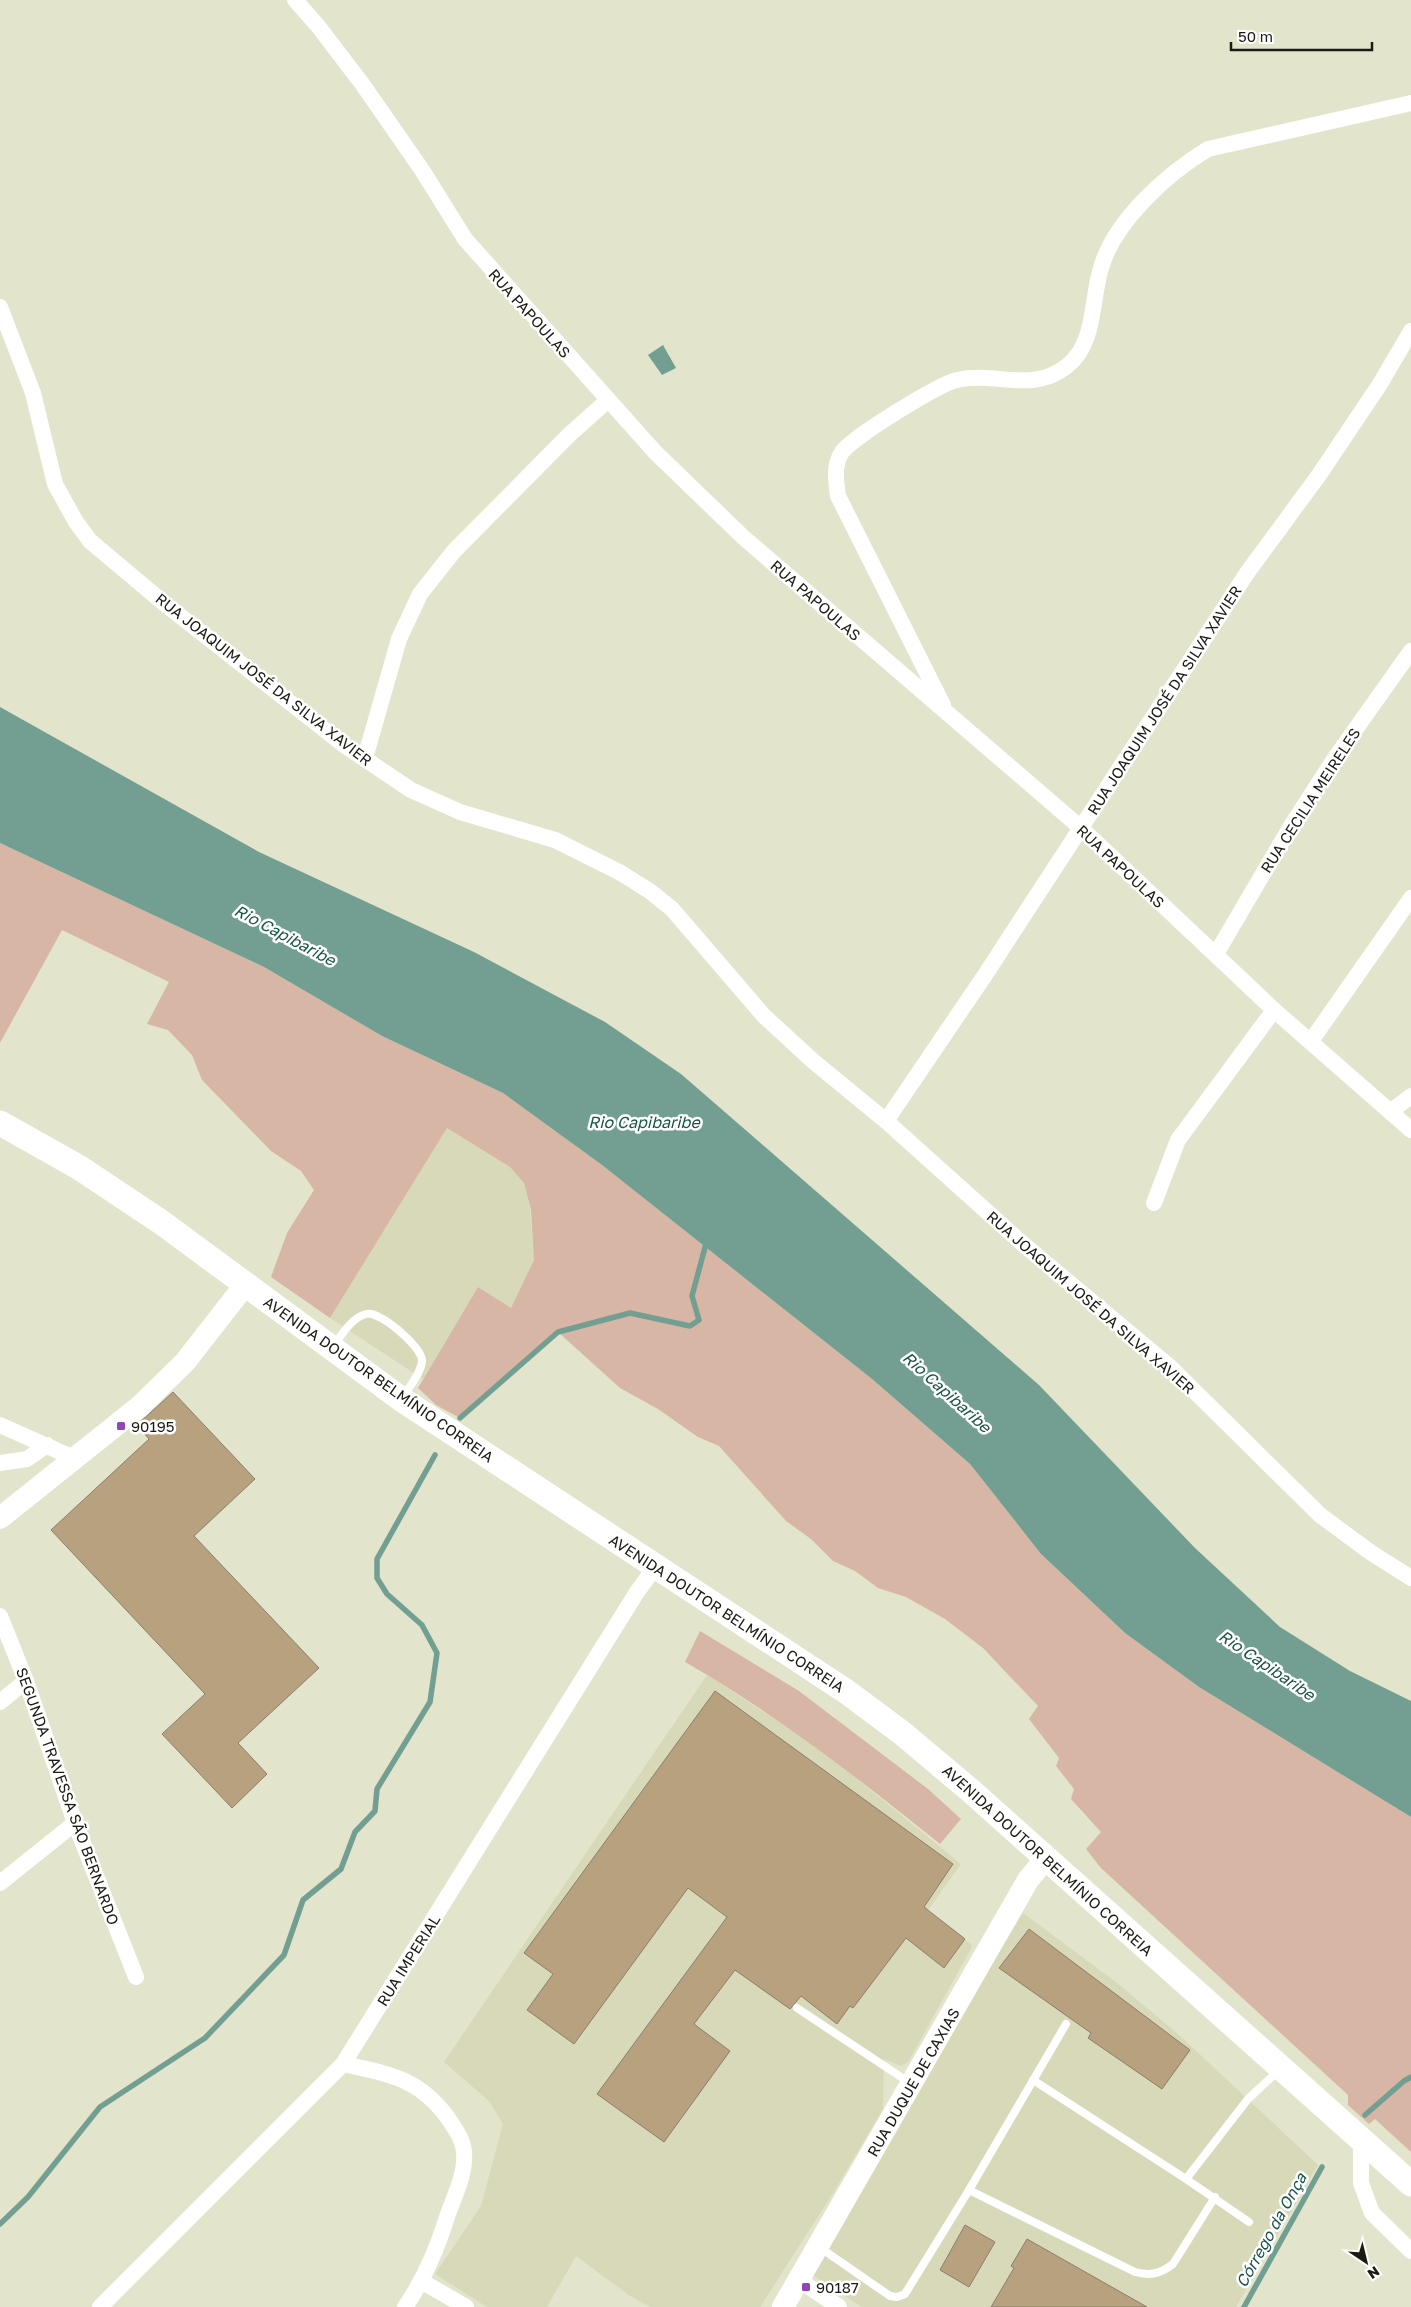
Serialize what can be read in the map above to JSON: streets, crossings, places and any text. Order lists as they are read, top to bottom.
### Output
{
  "streets": {
    "main road": ["AVENIDA DOUTOR BELMÍNIO CORREIA"],
    "street": [
      "RUA PAPOULAS",
      "RUA JOAQUIM JOSÉ DA SILVA XAVIER",
      "RUA CECILIA MEIRELES",
      "SEGUNDA TRAVESSA SÃO BERNARDO",
      "RUA IMPERIAL",
      "RUA DUQUE DE CAXIAS"
    ]
  },
  "crossings": [
    ["RUA PAPOULAS", "RUA JOAQUIM JOSÉ DA SILVA XAVIER"],
    ["RUA PAPOULAS", "RUA CECILIA MEIRELES"],
    ["AVENIDA DOUTOR BELMÍNIO CORREIA", "RUA IMPERIAL"],
    ["AVENIDA DOUTOR BELMÍNIO CORREIA", "RUA DUQUE DE CAXIAS"]
  ],
  "water": ["Rio Capibaribe", "Córrego da Onça"],
  "places": {
    "transit": ["90195", "90187"]
  },
  "scale_bar": "50 m",
  "north": "bottom right"
}
